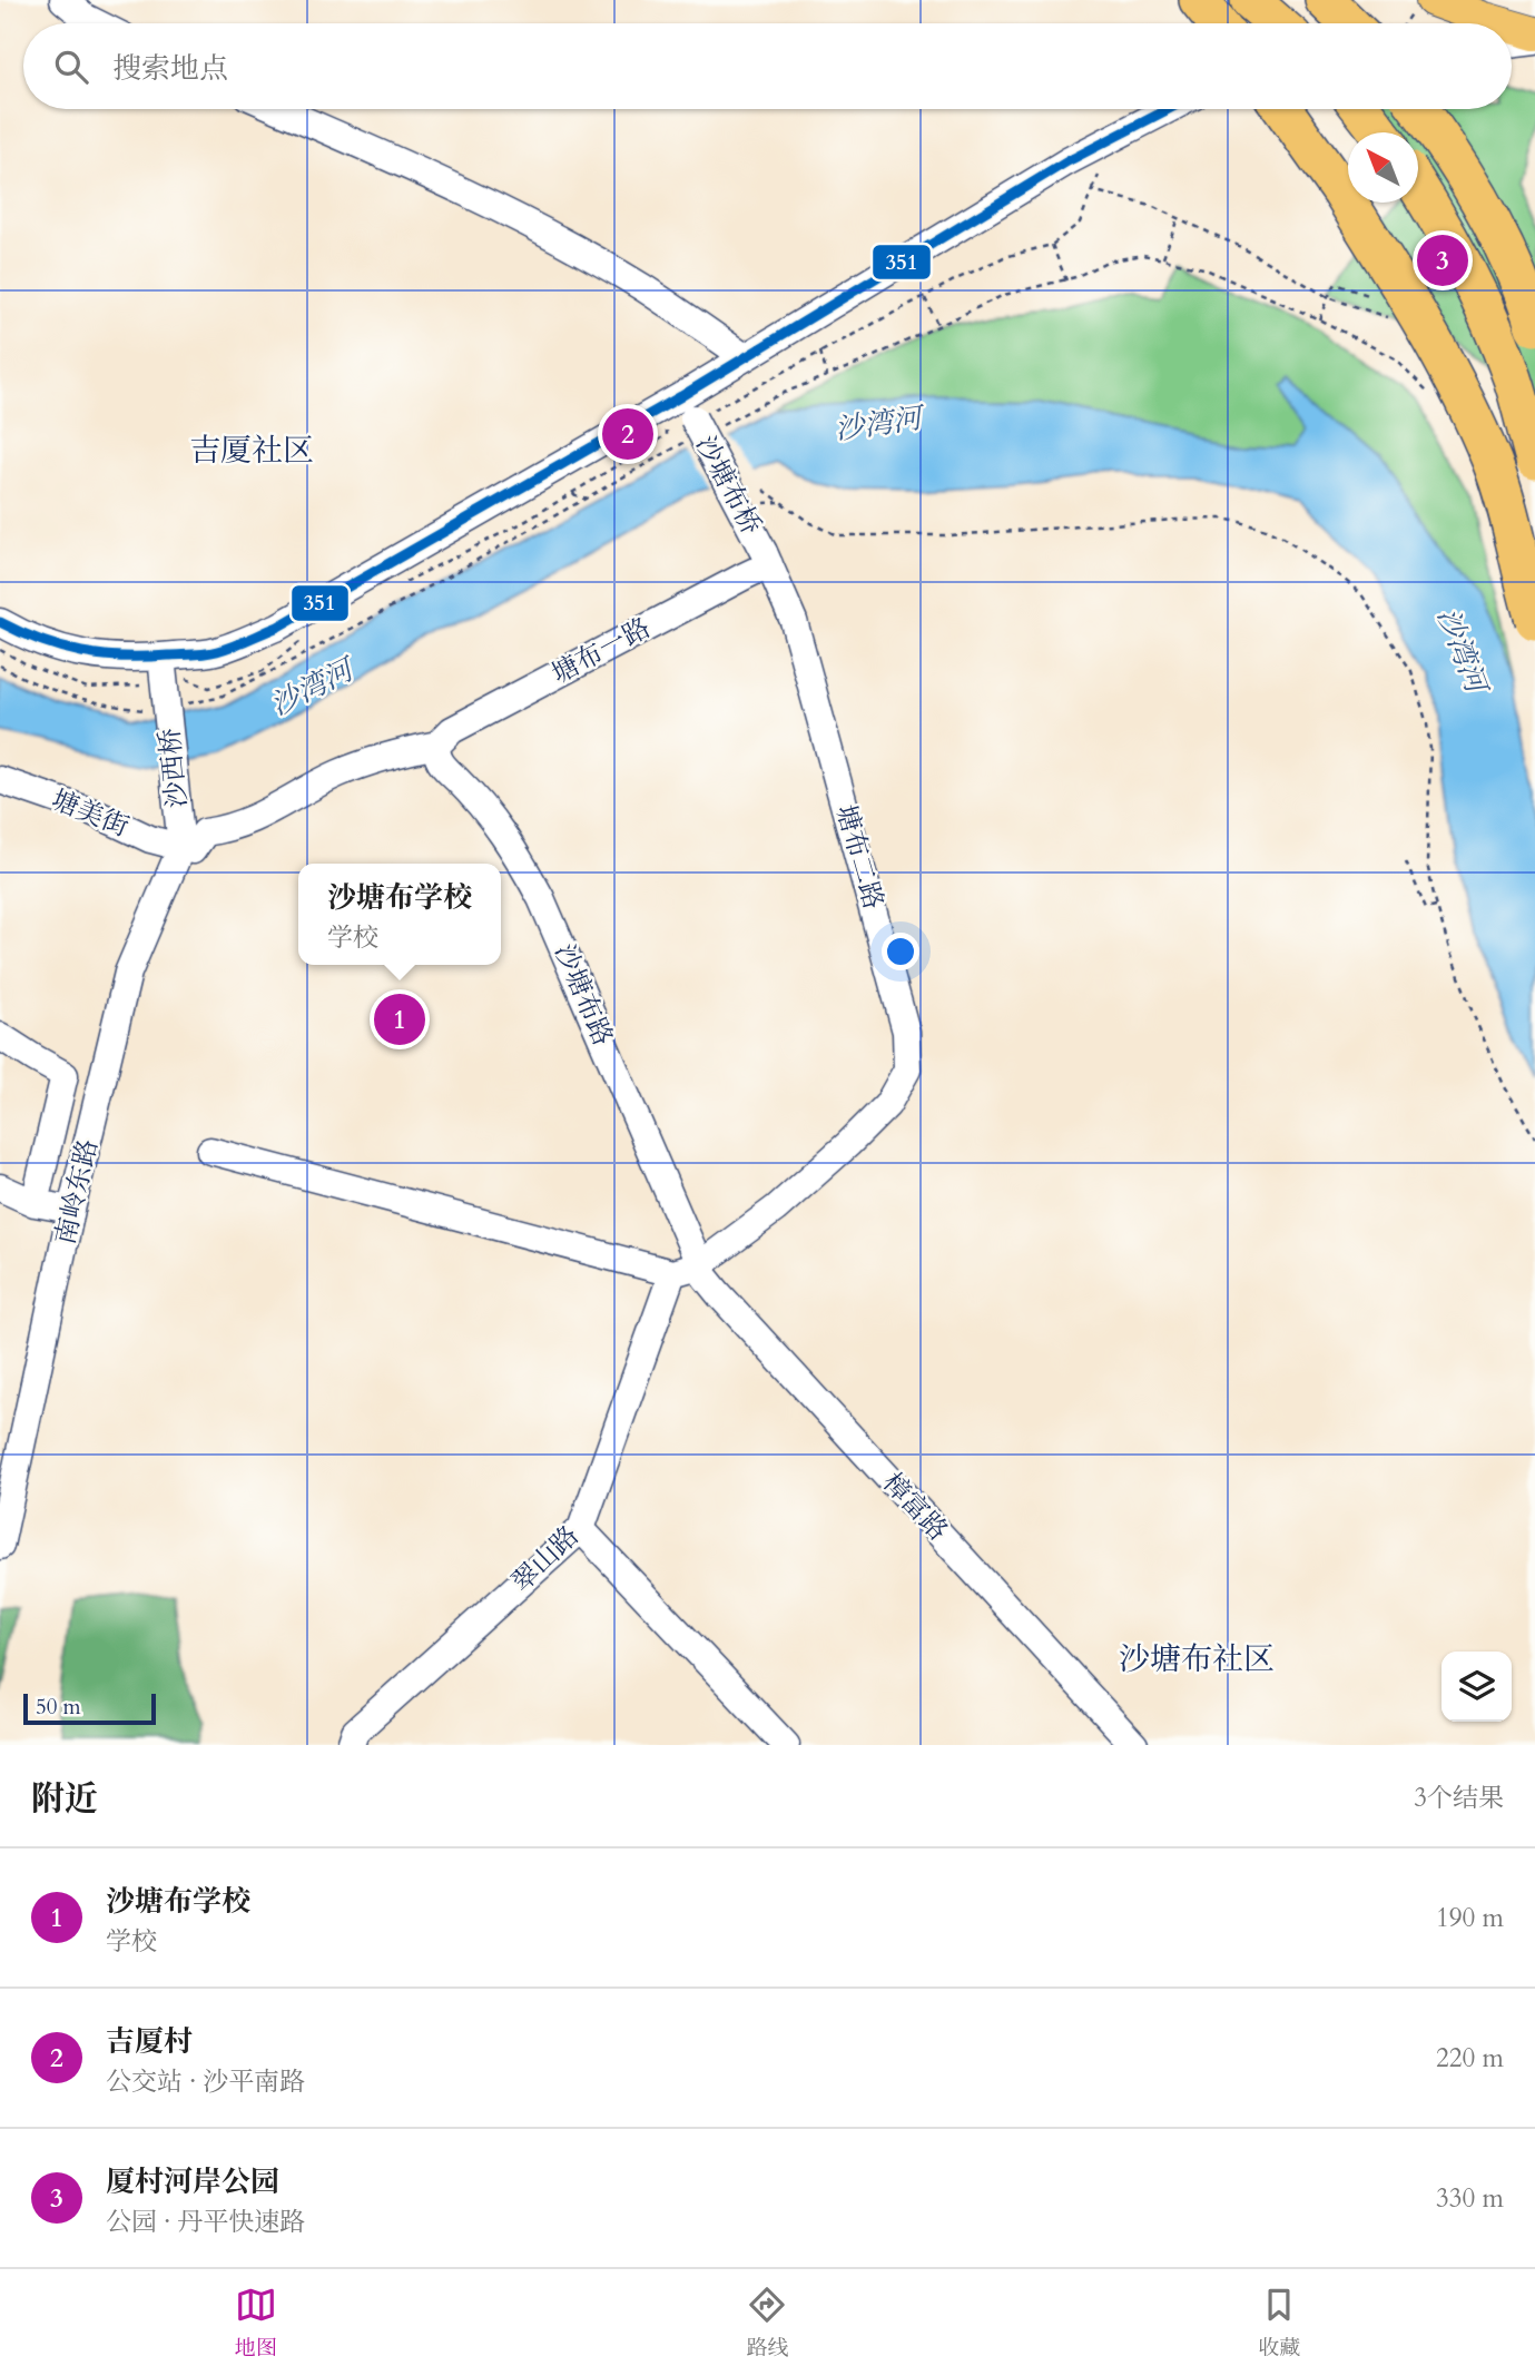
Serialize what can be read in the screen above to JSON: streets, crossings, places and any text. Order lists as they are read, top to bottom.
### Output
{
  "streets": {
    "street": [
      "沙塘布桥",
      "塘布一路",
      "沙西桥",
      "塘美街",
      "塘布二路",
      "沙塘布路",
      "南岭东路",
      "樟富路",
      "翠山路"
    ]
  },
  "crossings": [
    ["沙塘布桥", "塘布一路"],
    ["沙塘布桥", "塘布二路"],
    ["塘布一路", "塘布二路"],
    ["塘布一路", "沙塘布路"],
    ["沙西桥", "塘美街"],
    ["沙西桥", "南岭东路"],
    ["塘美街", "南岭东路"],
    ["塘布二路", "沙塘布路"],
    ["塘布二路", "樟富路"],
    ["塘布二路", "翠山路"],
    ["沙塘布路", "樟富路"],
    ["沙塘布路", "翠山路"],
    ["樟富路", "翠山路"]
  ],
  "districts": ["吉厦社区", "沙塘布社区"],
  "water": ["沙湾河"],
  "lines": ["transit line 351"],
  "scale_bar": "50 m",
  "north": "top left",
  "page": {
    "search": "搜索地点",
    "pins": ["3", "2", "1"],
    "popup": ["沙塘布学校", "学校"],
    "scale": "50 m",
    "heading": ["附近", "3个结果"],
    "list": [
      {
        "mark": "1",
        "name": "沙塘布学校",
        "note": "学校",
        "value": "190 m"
      },
      {
        "mark": "2",
        "name": "吉厦村",
        "note": "公交站 · 沙平南路",
        "value": "220 m"
      },
      {
        "mark": "3",
        "name": "厦村河岸公园",
        "note": "公园 · 丹平快速路",
        "value": "330 m"
      }
    ],
    "nav": ["地图", "路线", "收藏"]
  }
}
